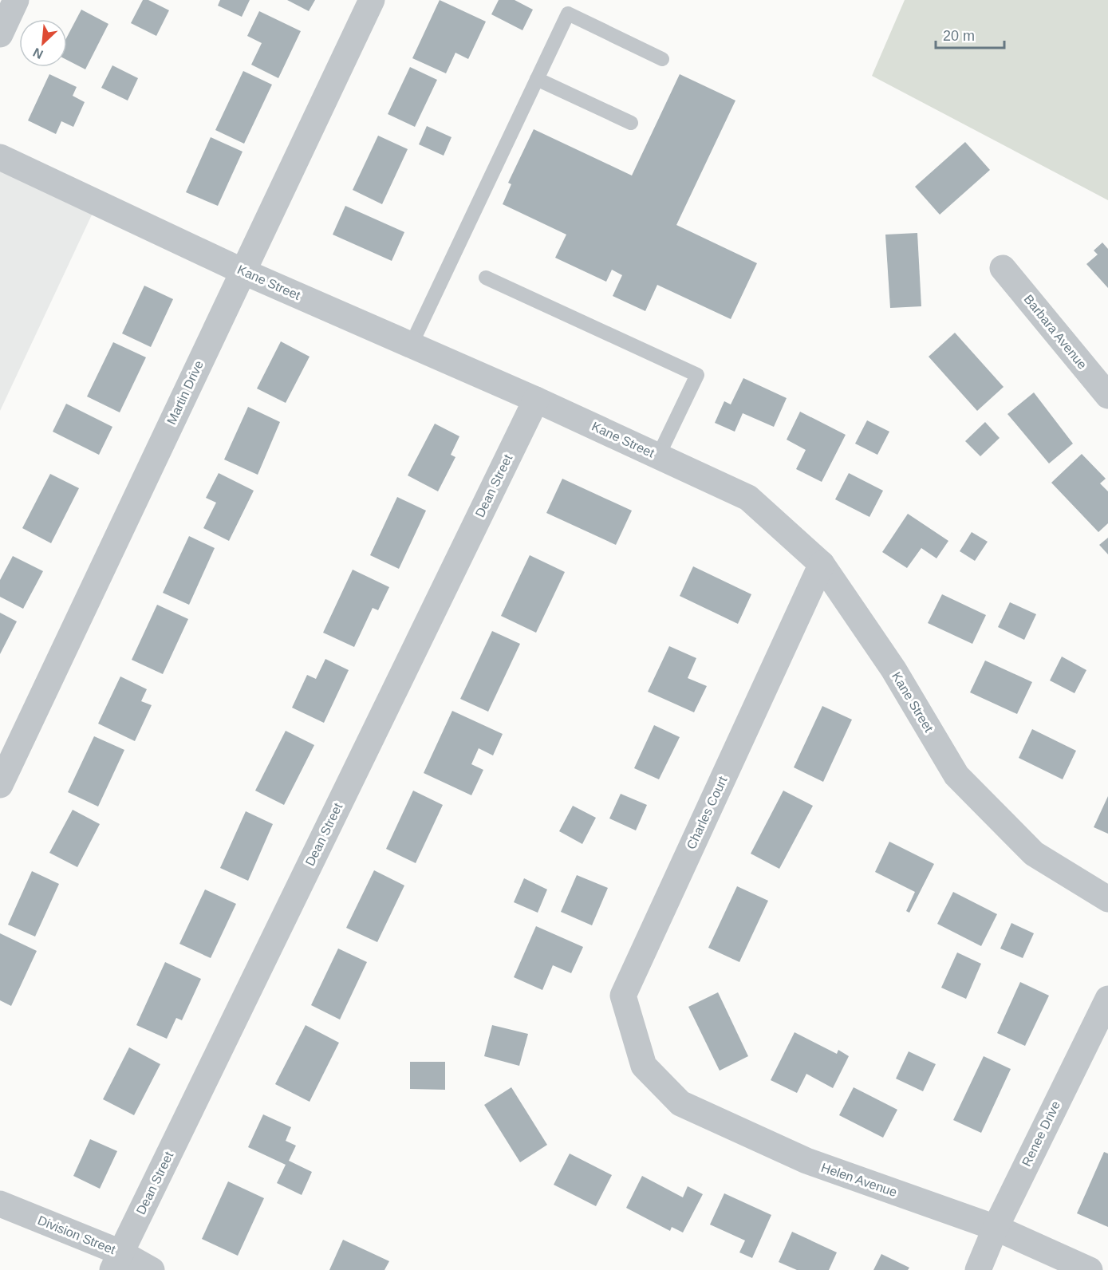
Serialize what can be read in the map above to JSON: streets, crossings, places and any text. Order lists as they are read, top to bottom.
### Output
{
  "streets": {
    "street": [
      "Kane Street",
      "Barbara Avenue",
      "Martin Drive",
      "Dean Street",
      "Charles Court",
      "Renee Drive",
      "Helen Avenue",
      "Division Street"
    ]
  },
  "crossings": [
    ["Kane Street", "Martin Drive"],
    ["Kane Street", "Dean Street"],
    ["Kane Street", "Charles Court"],
    ["Dean Street", "Division Street"],
    ["Charles Court", "Helen Avenue"],
    ["Renee Drive", "Helen Avenue"]
  ],
  "scale_bar": "20 m",
  "north": "bottom left"
}
